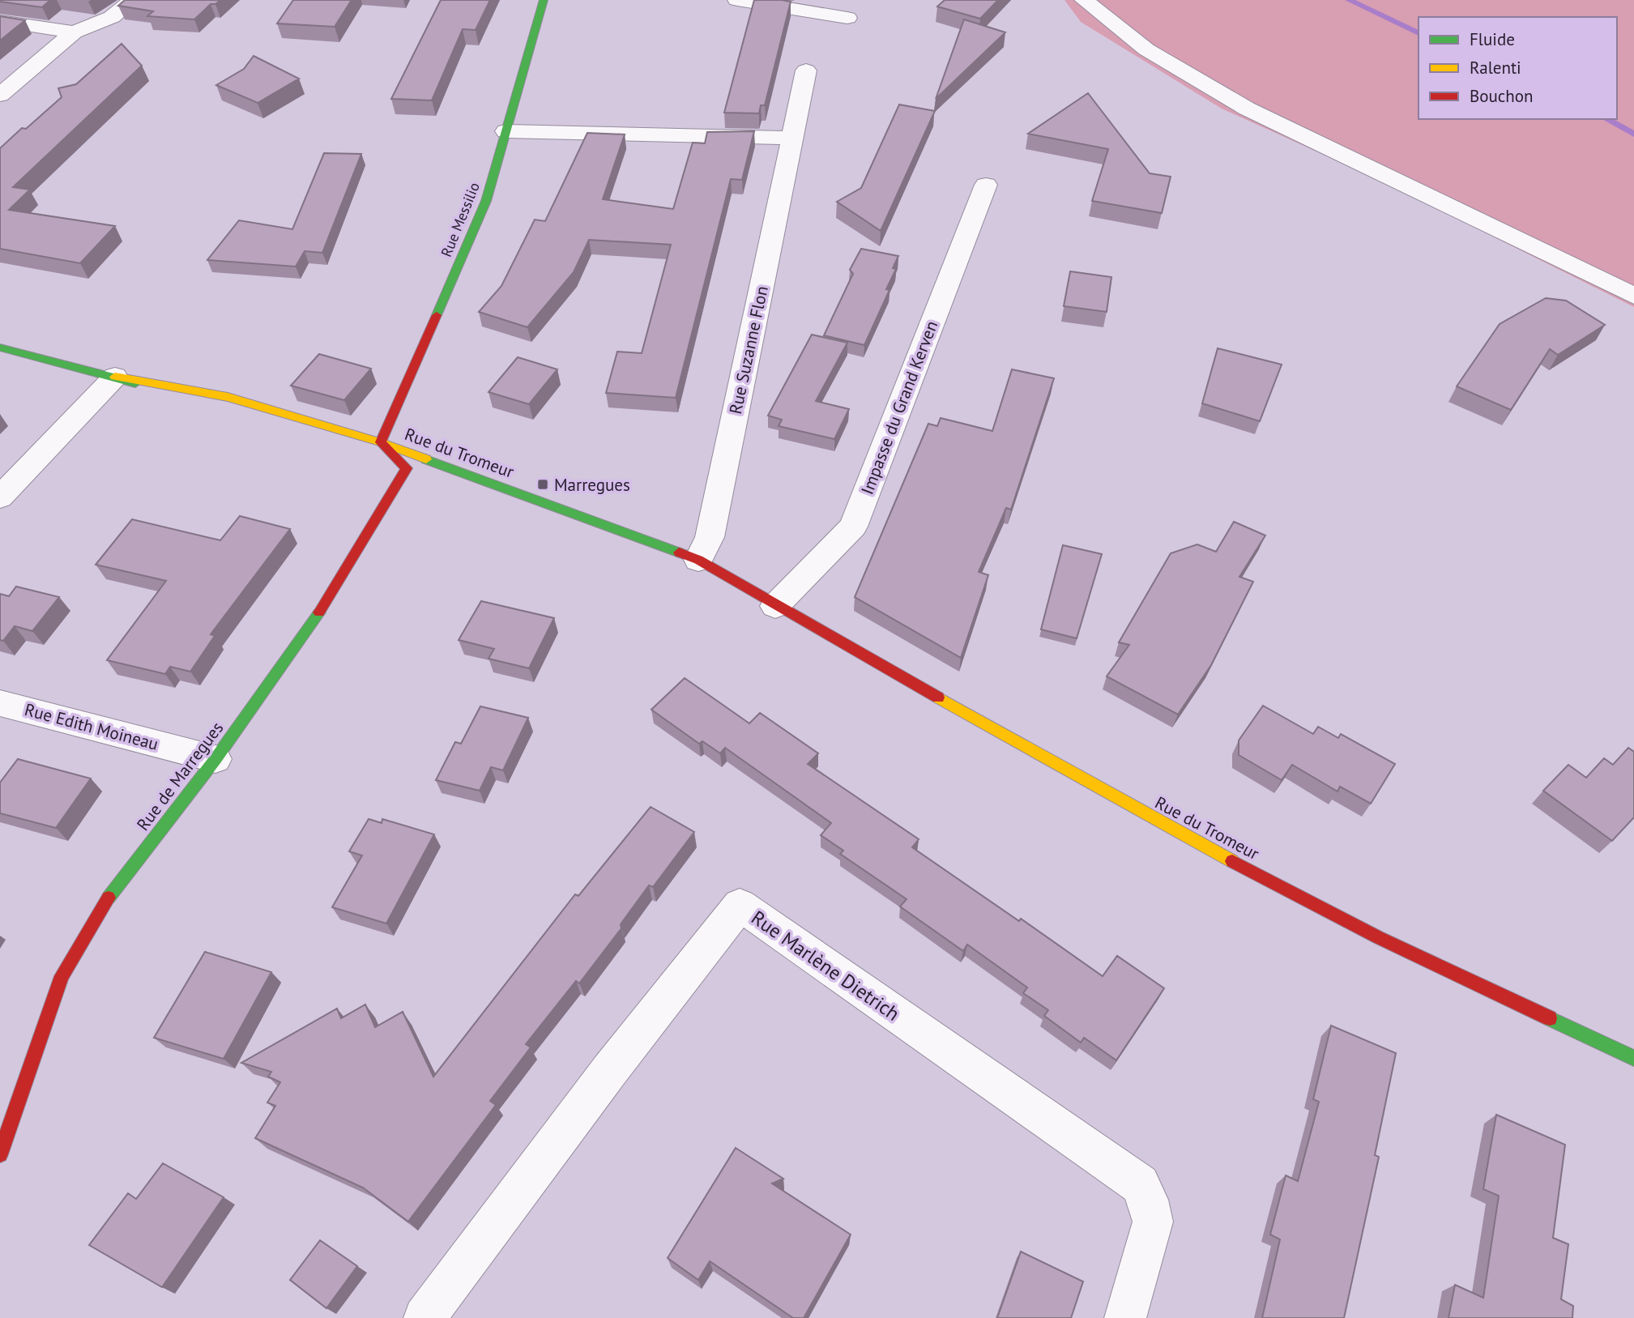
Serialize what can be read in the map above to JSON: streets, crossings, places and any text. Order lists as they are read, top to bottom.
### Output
{
  "streets": {
    "main road": ["Rue Messilio", "Rue du Tromeur", "Rue de Marregues"],
    "street": [
      "Rue Suzanne Flon",
      "Impasse du Grand Kerven",
      "Rue Edith Moineau",
      "Rue Marlène Dietrich"
    ]
  },
  "crossings": [
    ["Rue Messilio", "Rue du Tromeur"],
    ["Rue Suzanne Flon", "Rue du Tromeur"],
    ["Impasse du Grand Kerven", "Rue du Tromeur"],
    ["Rue du Tromeur", "Rue de Marregues"],
    ["Rue Edith Moineau", "Rue de Marregues"]
  ],
  "places": {
    "transit": ["Marregues"]
  },
  "legend": ["Fluide", "Ralenti", "Bouchon"]
}
